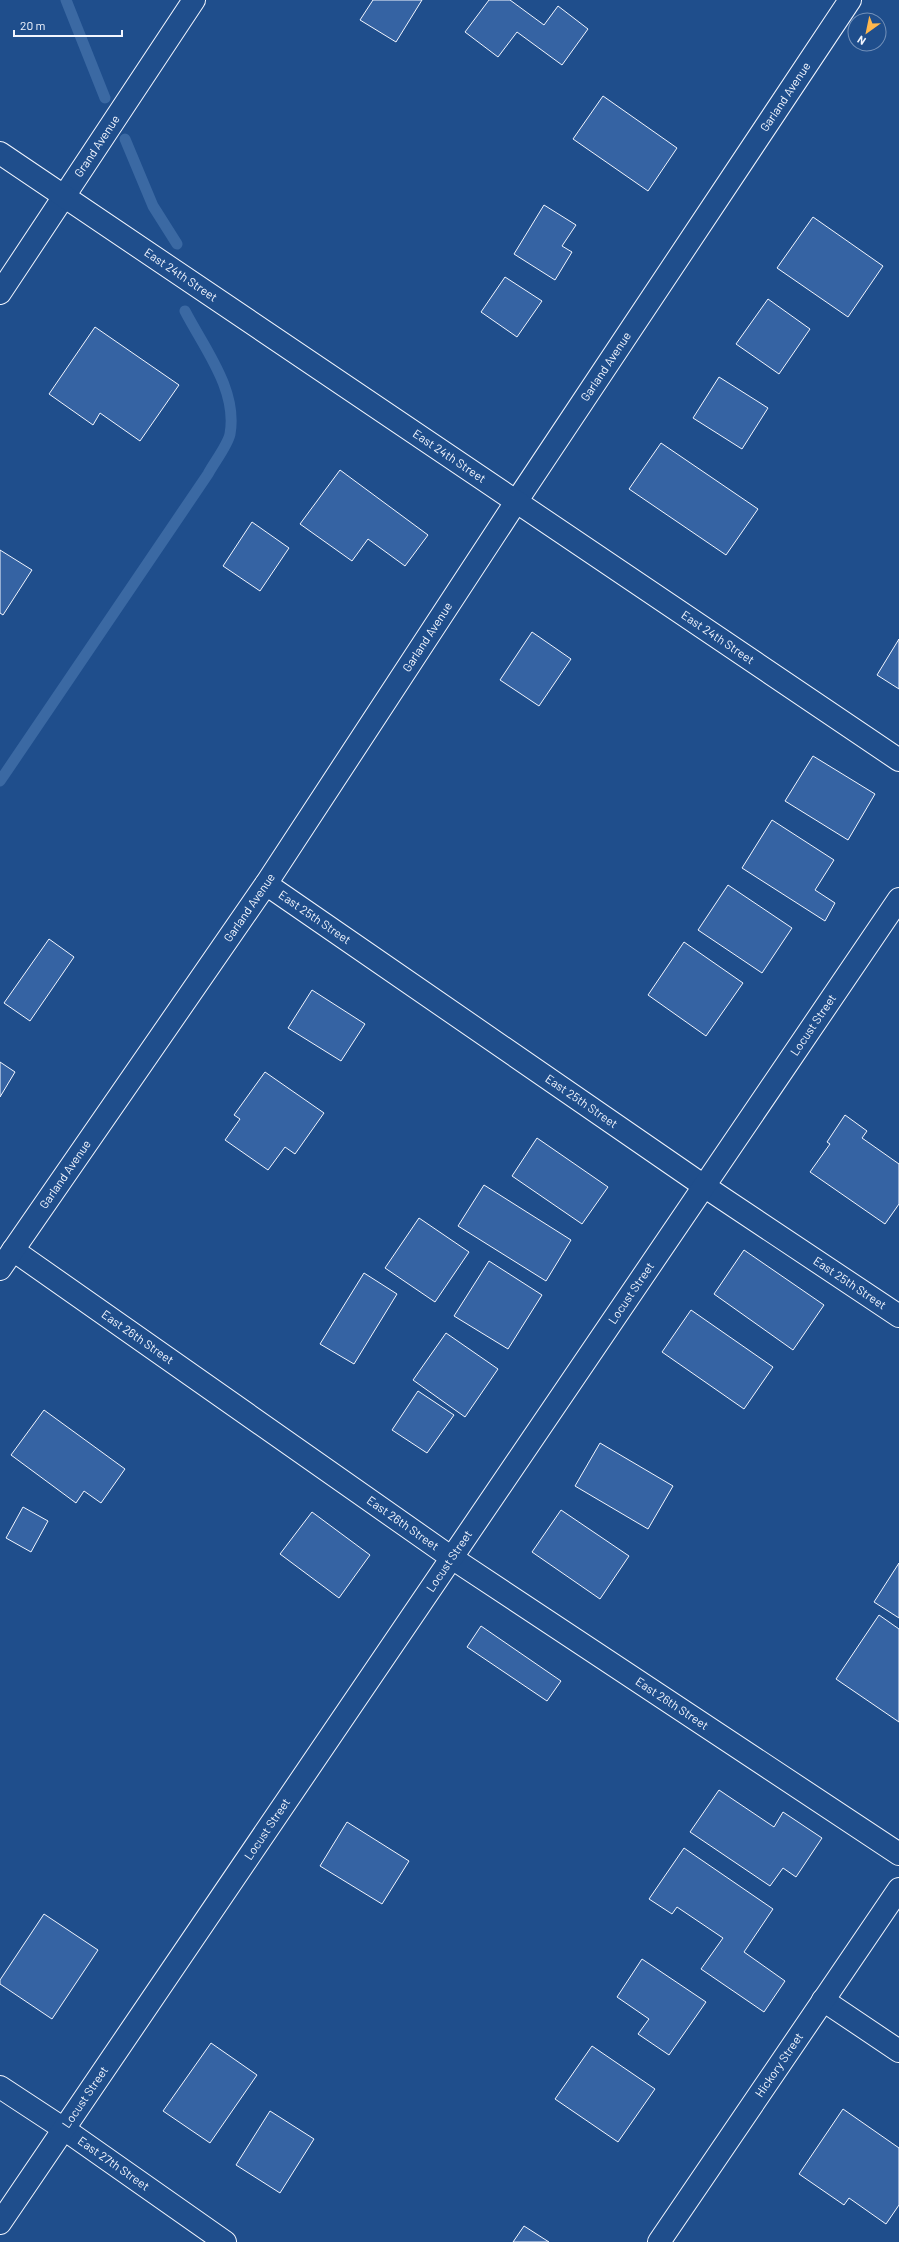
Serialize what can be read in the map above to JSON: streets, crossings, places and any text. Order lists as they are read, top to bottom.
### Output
{
  "streets": {
    "street": [
      "Garland Avenue",
      "Grand Avenue",
      "East 24th Street",
      "East 25th Street",
      "Locust Street",
      "East 26th Street",
      "Hickory Street",
      "East 27th Street"
    ]
  },
  "crossings": [
    ["Garland Avenue", "East 24th Street"],
    ["Garland Avenue", "East 25th Street"],
    ["Garland Avenue", "East 26th Street"],
    ["Grand Avenue", "East 24th Street"],
    ["East 25th Street", "Locust Street"],
    ["Locust Street", "East 26th Street"],
    ["Locust Street", "East 27th Street"]
  ],
  "scale_bar": "20 m",
  "north": "bottom left"
}
